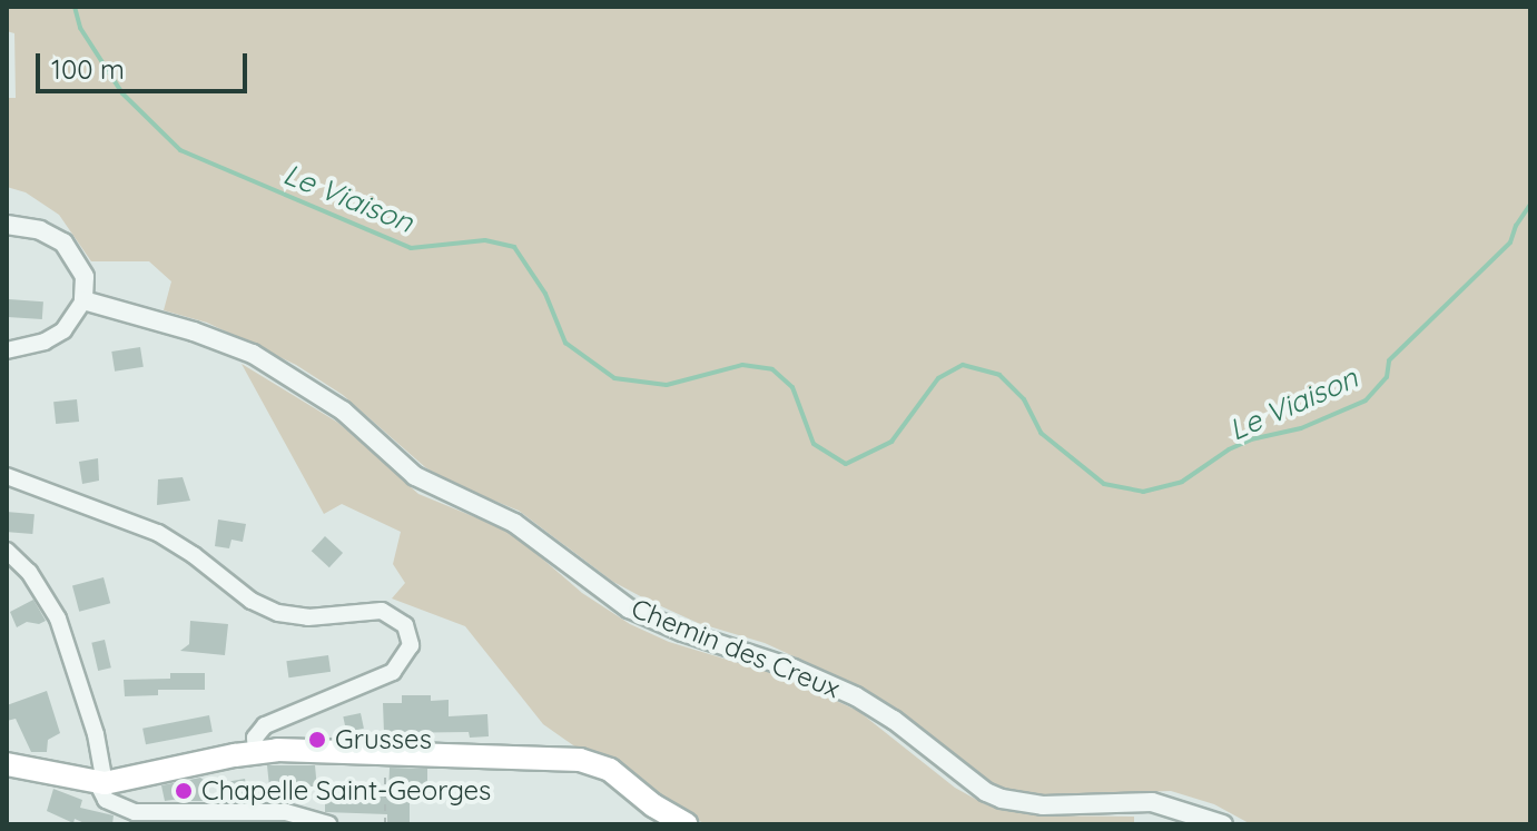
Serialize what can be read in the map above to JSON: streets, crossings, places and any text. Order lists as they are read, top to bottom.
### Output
{
  "streets": {
    "street": ["Chemin des Creux"]
  },
  "water": ["Le Viaison"],
  "places": ["Grusses", "Chapelle Saint-Georges"],
  "scale_bar": "100 m"
}
